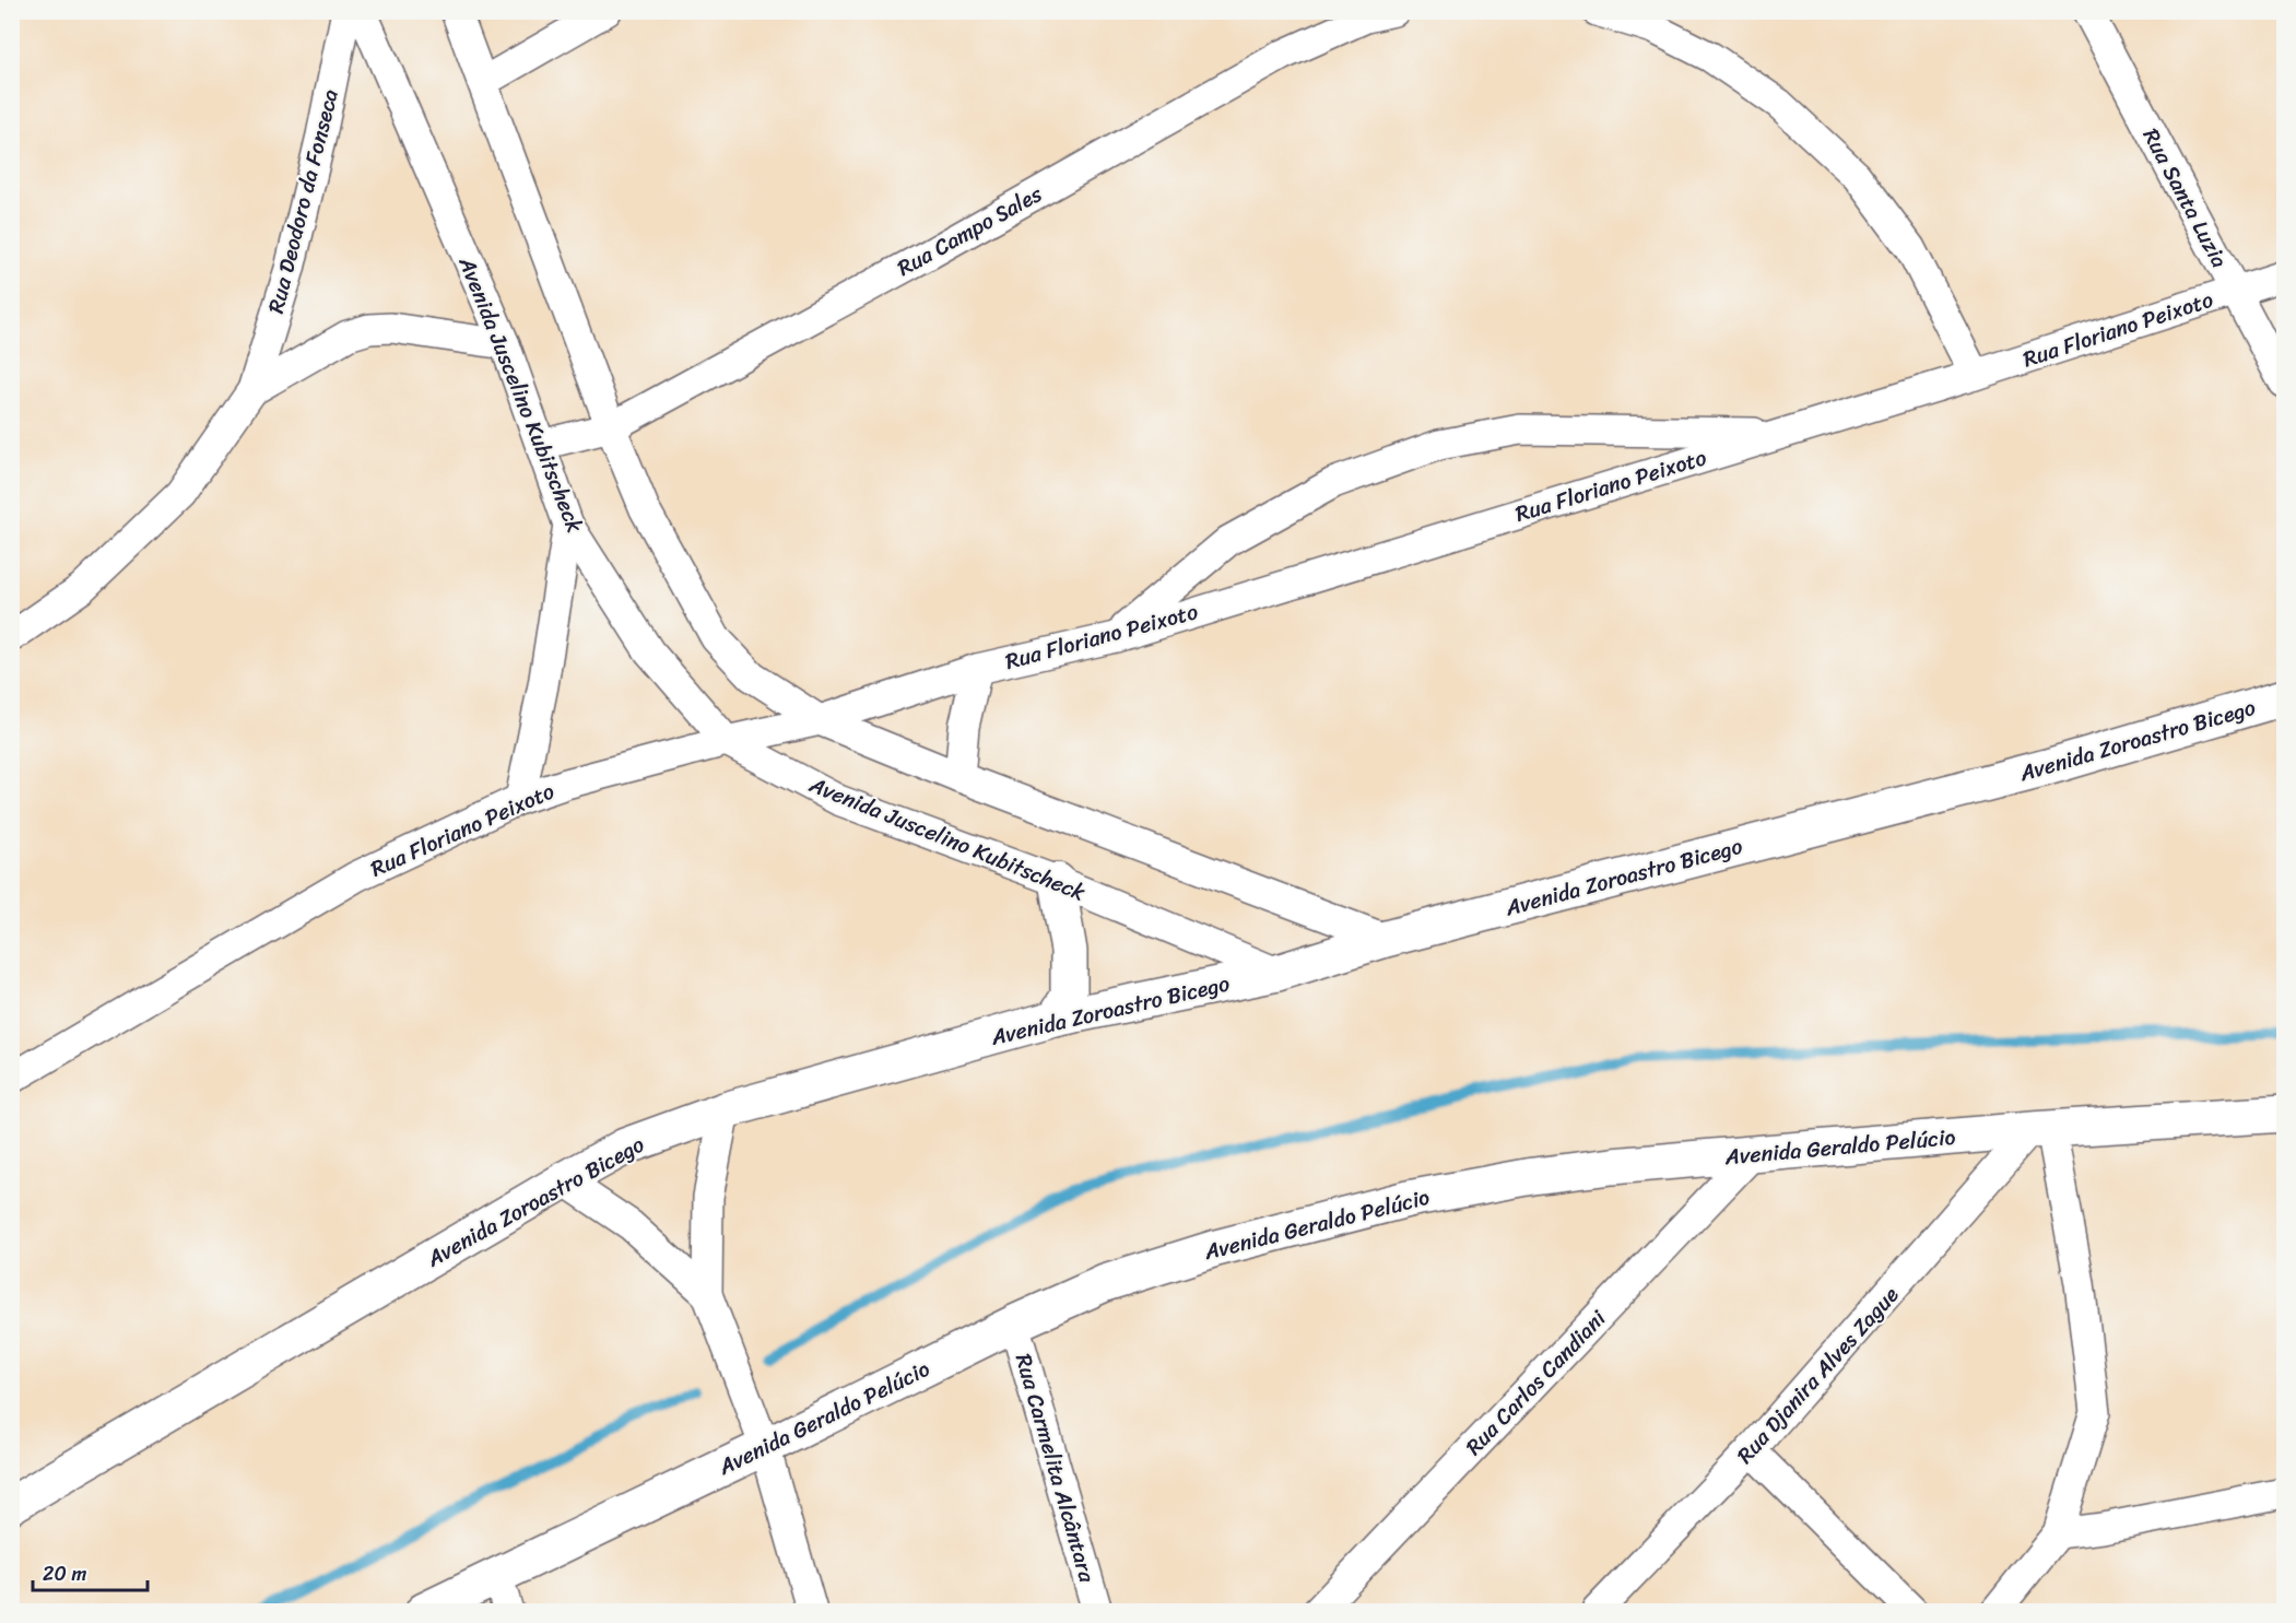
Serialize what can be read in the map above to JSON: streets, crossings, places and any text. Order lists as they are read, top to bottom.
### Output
{
  "streets": {
    "street": [
      "Rua Santa Luzia",
      "Rua Deodoro da Fonseca",
      "Rua Campo Sales",
      "Rua Floriano Peixoto",
      "Avenida Juscelino Kubitscheck",
      "Avenida Zoroastro Bicego",
      "Avenida Geraldo Pelúcio",
      "Rua Djanira Alves Zague",
      "Rua Carlos Candiani",
      "Rua Carmelita Alcântara"
    ]
  },
  "crossings": [
    ["Rua Santa Luzia", "Rua Floriano Peixoto"],
    ["Rua Deodoro da Fonseca", "Avenida Juscelino Kubitscheck"],
    ["Rua Campo Sales", "Avenida Juscelino Kubitscheck"],
    ["Rua Floriano Peixoto", "Avenida Juscelino Kubitscheck"],
    ["Avenida Juscelino Kubitscheck", "Avenida Zoroastro Bicego"],
    ["Avenida Geraldo Pelúcio", "Rua Djanira Alves Zague"],
    ["Avenida Geraldo Pelúcio", "Rua Carlos Candiani"],
    ["Avenida Geraldo Pelúcio", "Rua Carmelita Alcântara"]
  ],
  "scale_bar": "20 m"
}
